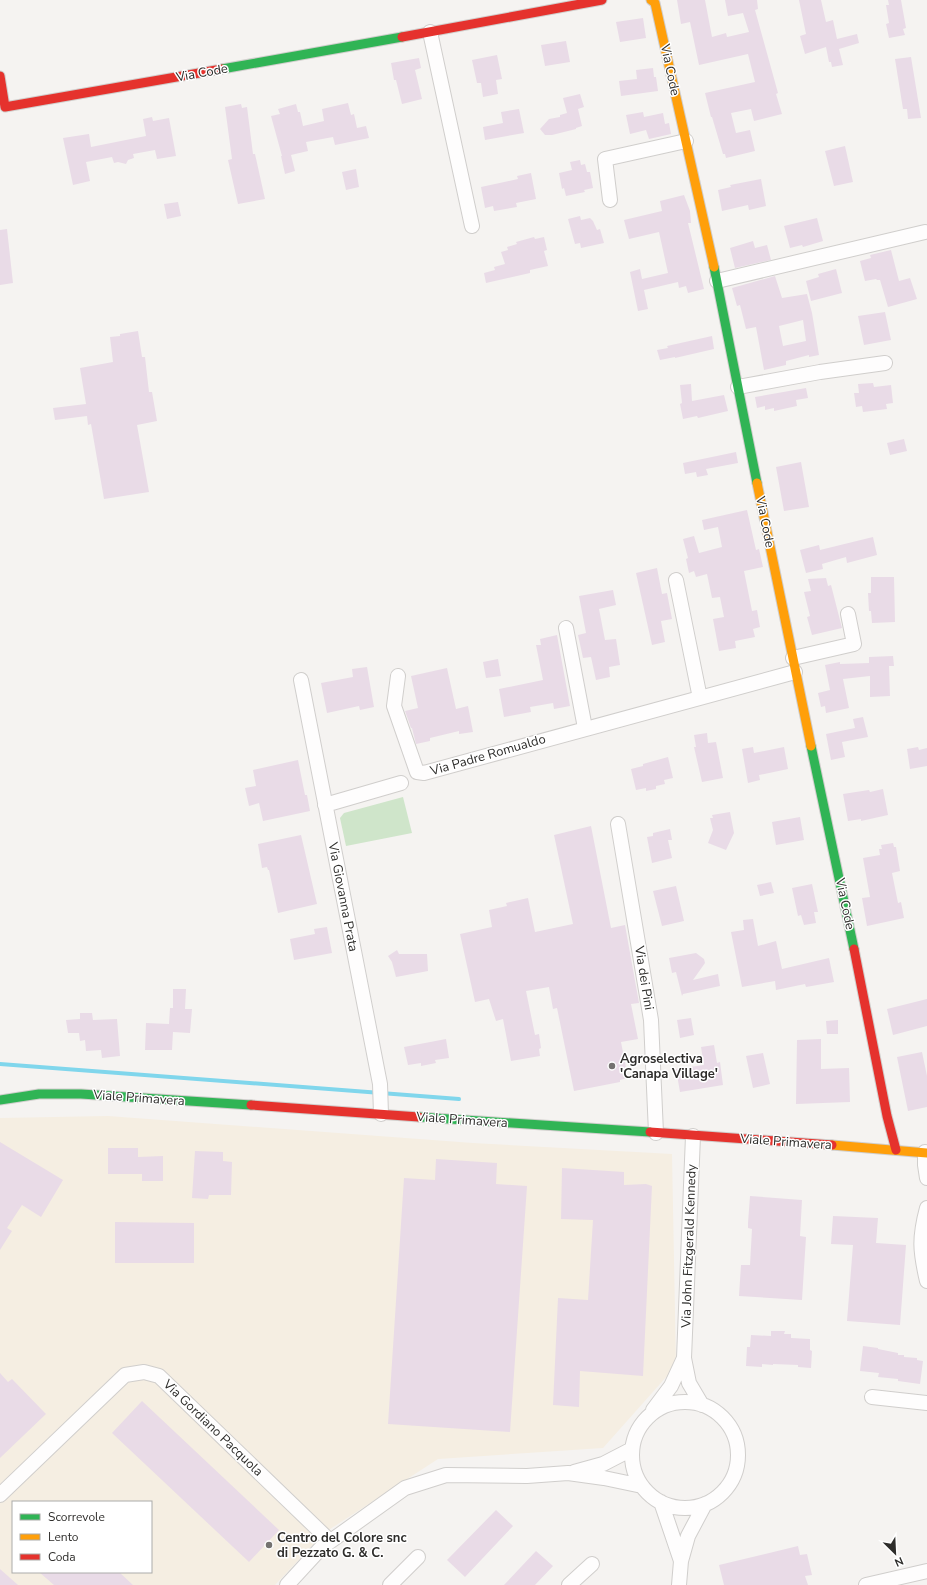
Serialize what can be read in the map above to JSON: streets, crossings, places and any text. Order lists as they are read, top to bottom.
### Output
{
  "streets": {
    "street": [
      "Via Code",
      "Via Padre Romualdo",
      "Via Giovanna Prata",
      "Via dei Pini",
      "Viale Primavera",
      "Via John Fitzgerald Kennedy",
      "Via Gordiano Pacquola"
    ]
  },
  "crossings": [
    ["Via Code", "Via Padre Romualdo"],
    ["Via Code", "Viale Primavera"],
    ["Via Giovanna Prata", "Viale Primavera"],
    ["Via dei Pini", "Viale Primavera"],
    ["Viale Primavera", "Via John Fitzgerald Kennedy"]
  ],
  "places": ["Agroselectiva 'Canapa Village'", "Centro del Colore snc di Pezzato G. & C."],
  "legend": ["Scorrevole", "Lento", "Coda"],
  "north": "bottom right"
}
